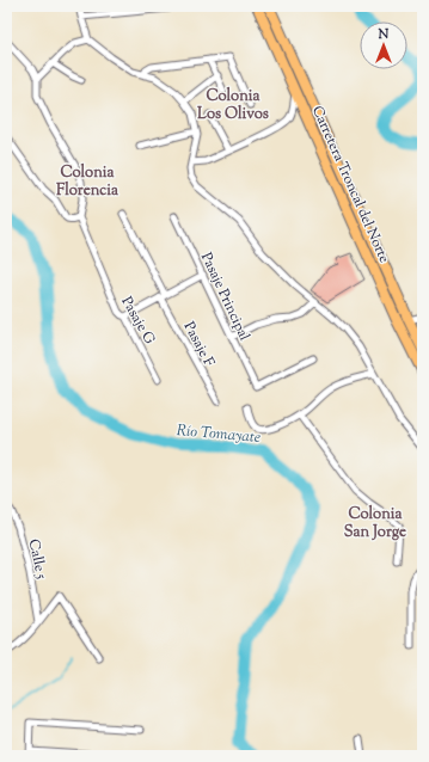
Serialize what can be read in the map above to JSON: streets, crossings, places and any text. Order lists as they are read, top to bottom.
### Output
{
  "streets": {
    "main road": ["Carretera Troncal del Norte"],
    "street": [
      "Pasaje Principal",
      "Pasaje G",
      "Pasaje F",
      "Calle 5"
    ]
  },
  "districts": ["Colonia Los Olivos", "Colonia Florencia", "Colonia San Jorge"],
  "water": ["Río Tomayate"],
  "north": "top"
}
